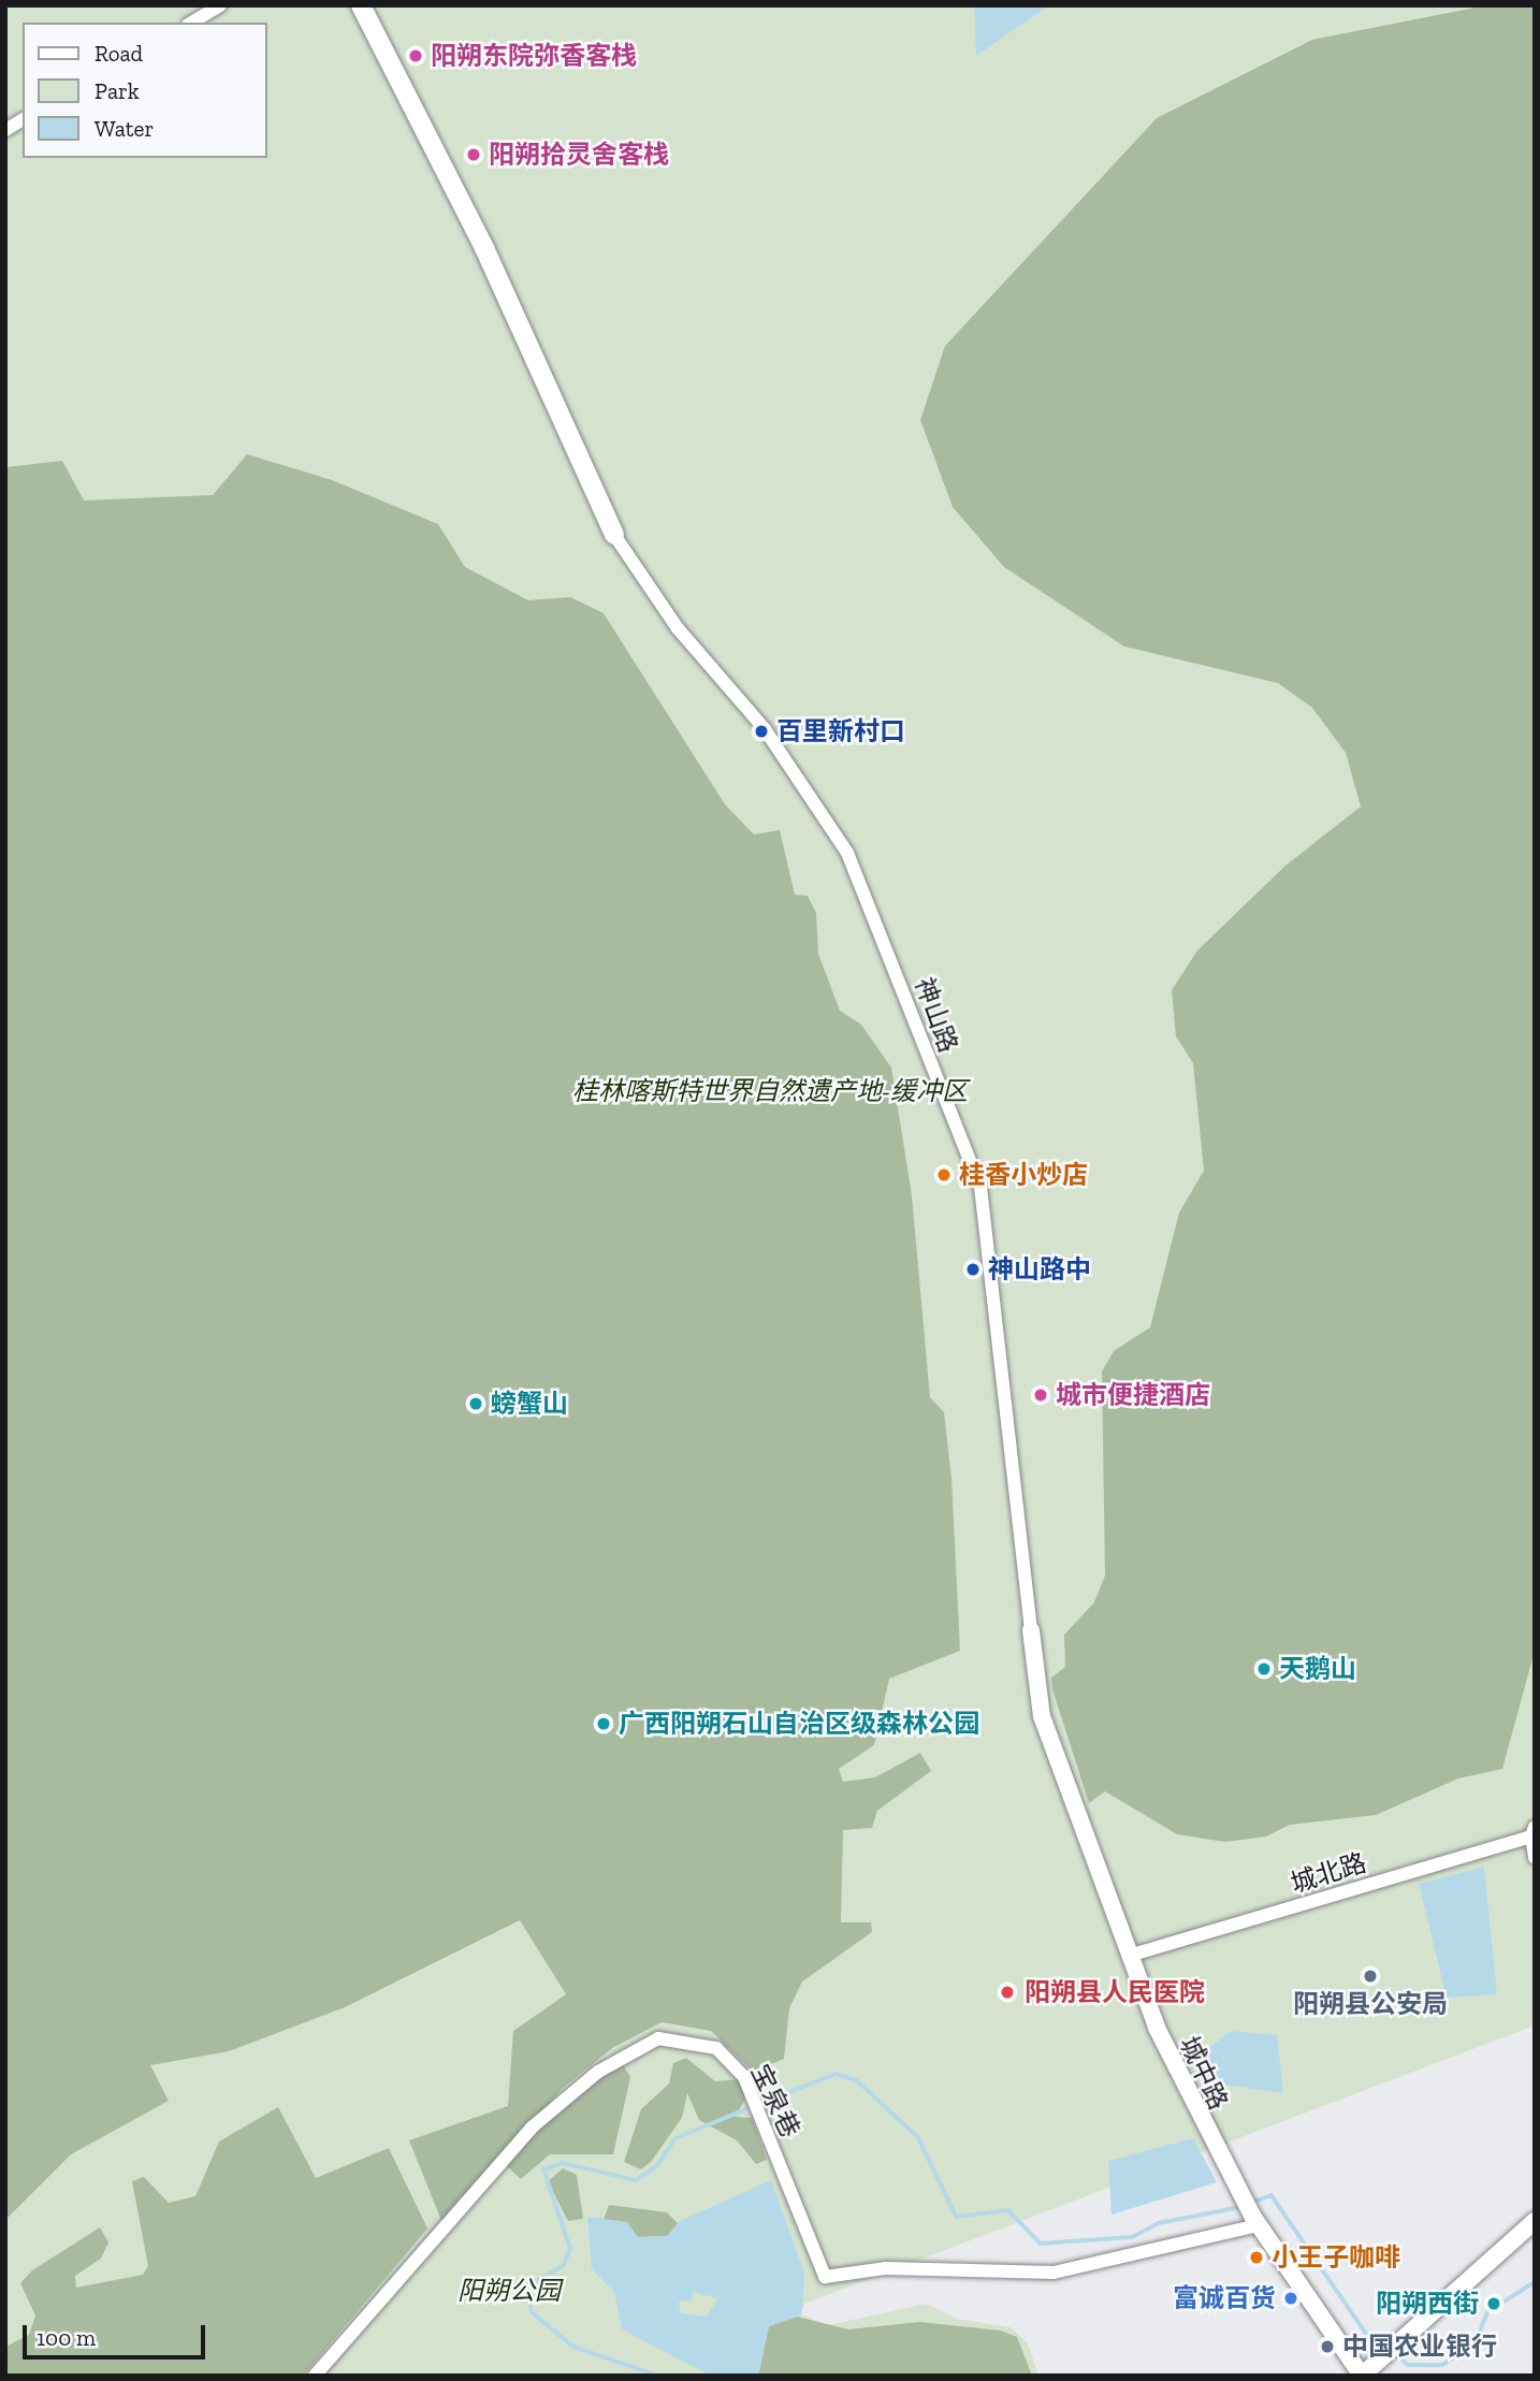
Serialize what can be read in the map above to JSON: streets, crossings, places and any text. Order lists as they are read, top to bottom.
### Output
{
  "streets": {
    "street": [
      "神山路",
      "城北路",
      "城中路",
      "宝泉巷"
    ]
  },
  "crossings": [
    ["神山路", "城中路"],
    ["城北路", "城中路"],
    ["城中路", "宝泉巷"]
  ],
  "parks": ["桂林喀斯特世界自然遗产地-缓冲区", "阳朔公园"],
  "places": [
    "阳朔东院弥香客栈",
    "阳朔拾灵舍客栈",
    "百里新村口",
    "桂香小炒店",
    "神山路中",
    "城市便捷酒店",
    "螃蟹山",
    "天鹅山",
    "广西阳朔石山自治区级森林公园",
    "阳朔县公安局",
    "阳朔县人民医院",
    "小王子咖啡",
    "富诚百货",
    "阳朔西街",
    "中国农业银行"
  ],
  "legend": ["Road", "Park", "Water"],
  "scale_bar": "100 m"
}
